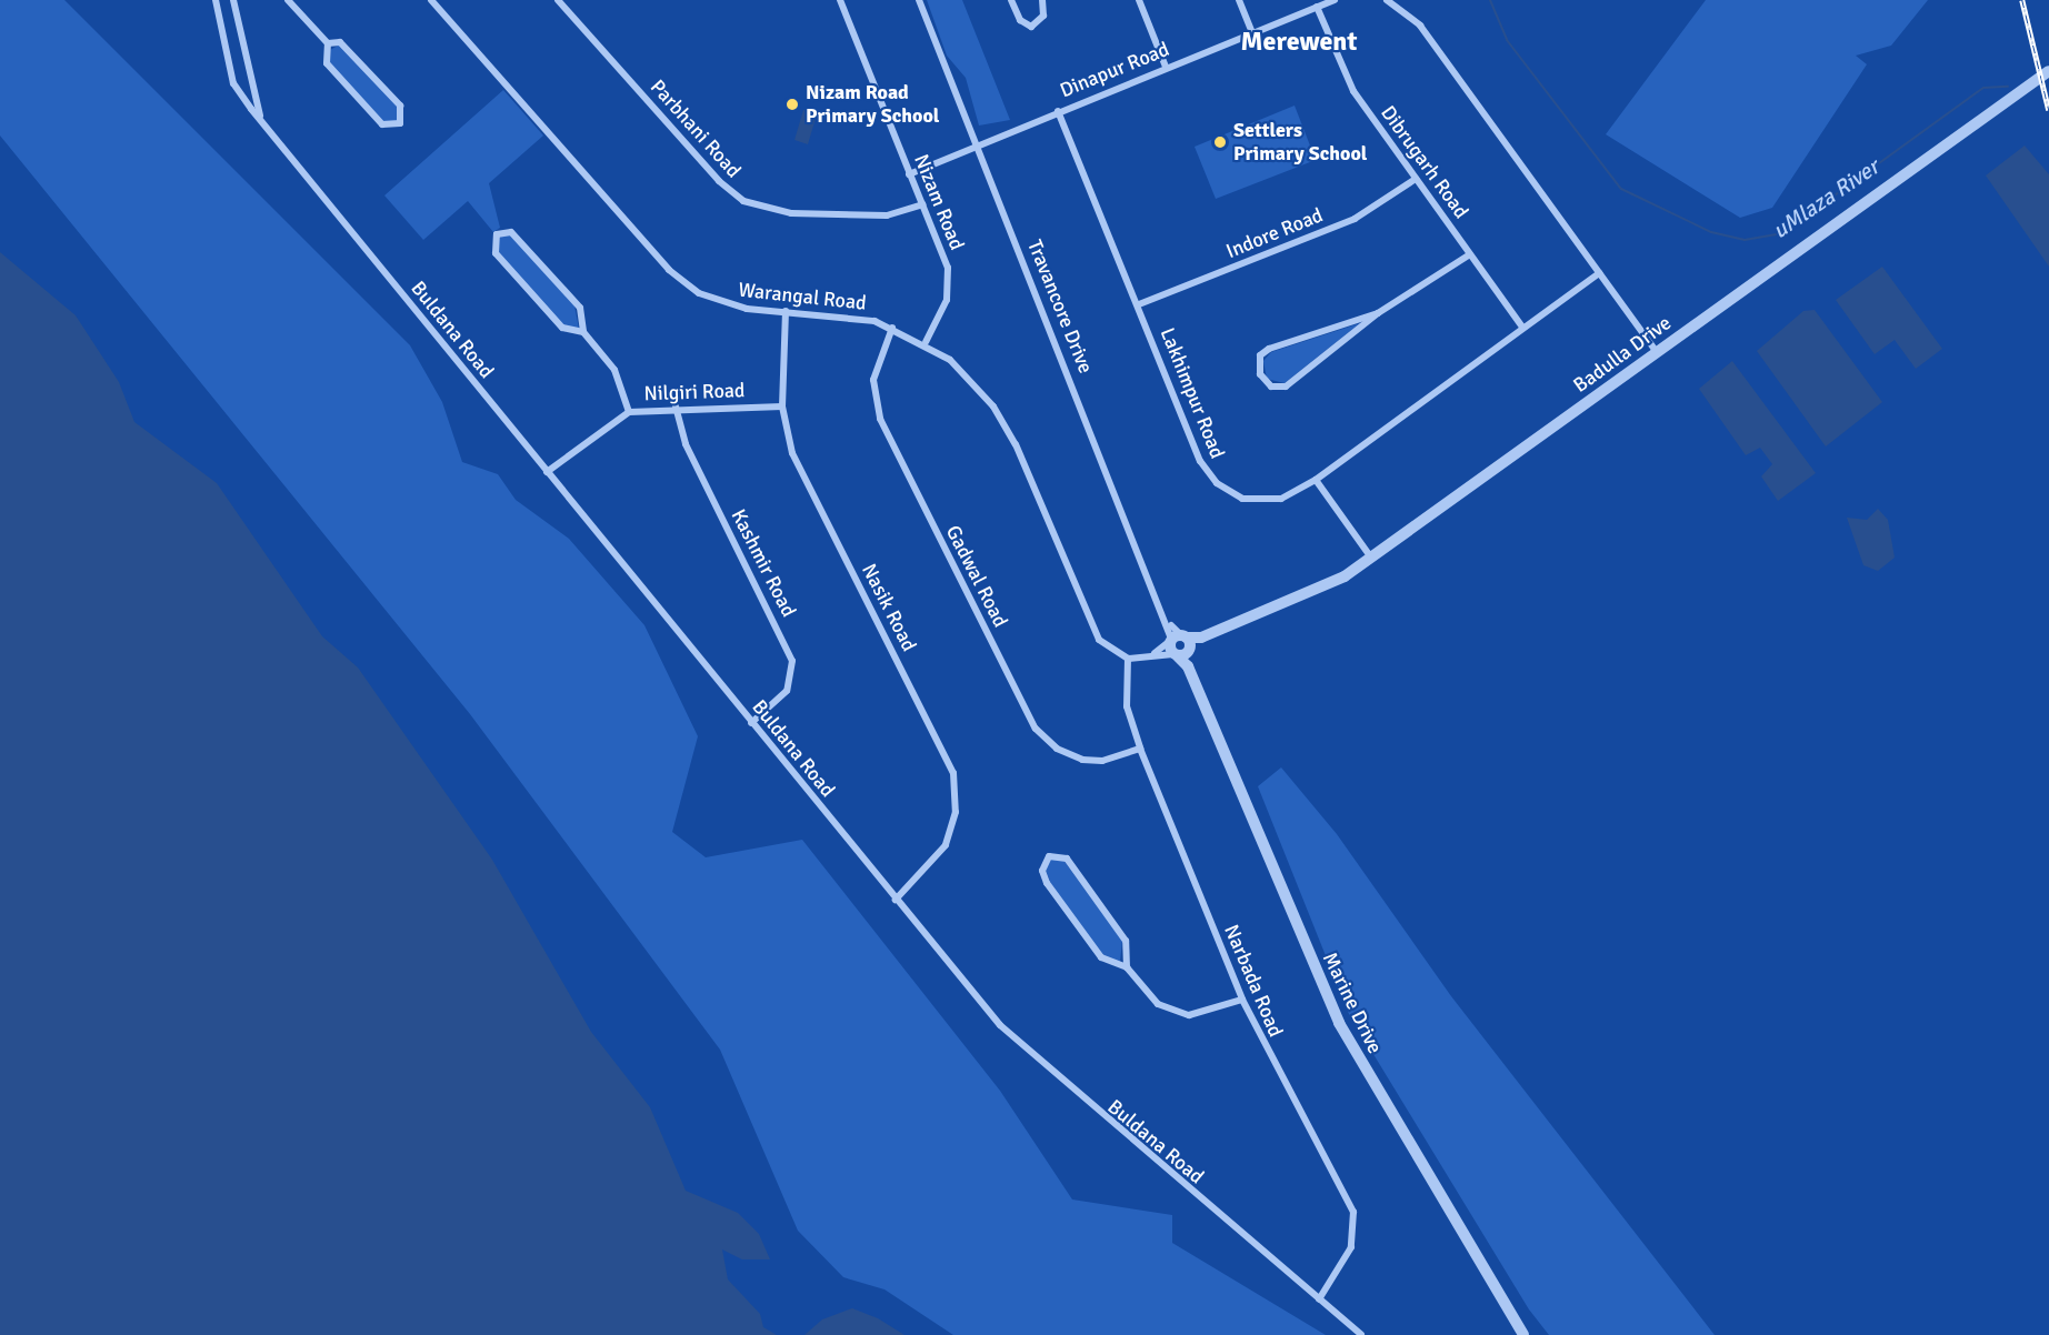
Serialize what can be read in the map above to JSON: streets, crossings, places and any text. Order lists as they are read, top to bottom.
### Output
{
  "streets": {
    "street": [
      "Dinapur Road",
      "Parbhani Road",
      "Dibrugarh Road",
      "Nizam Road",
      "Indore Road",
      "Warangal Road",
      "Travancore Drive",
      "Buldana Road",
      "Badulla Drive",
      "Nilgiri Road",
      "Lakhimpur Road",
      "Kashmir Road",
      "Gadwal Road",
      "Nasik Road",
      "Narbada Road",
      "Marine Drive"
    ]
  },
  "crossings": [
    ["Dinapur Road", "Dibrugarh Road"],
    ["Dinapur Road", "Nizam Road"],
    ["Dinapur Road", "Travancore Drive"],
    ["Dinapur Road", "Lakhimpur Road"],
    ["Parbhani Road", "Nizam Road"],
    ["Dibrugarh Road", "Indore Road"],
    ["Dibrugarh Road", "Lakhimpur Road"],
    ["Nizam Road", "Warangal Road"],
    ["Indore Road", "Lakhimpur Road"],
    ["Warangal Road", "Gadwal Road"],
    ["Warangal Road", "Nasik Road"],
    ["Warangal Road", "Narbada Road"],
    ["Travancore Drive", "Badulla Drive"],
    ["Travancore Drive", "Marine Drive"],
    ["Buldana Road", "Nilgiri Road"],
    ["Buldana Road", "Kashmir Road"],
    ["Buldana Road", "Nasik Road"],
    ["Buldana Road", "Narbada Road"],
    ["Badulla Drive", "Marine Drive"],
    ["Nilgiri Road", "Kashmir Road"],
    ["Nilgiri Road", "Nasik Road"],
    ["Gadwal Road", "Narbada Road"]
  ],
  "districts": ["Merewent"],
  "water": ["uMlaza River"],
  "places": ["Nizam Road Primary School", "Settlers Primary School"]
}
